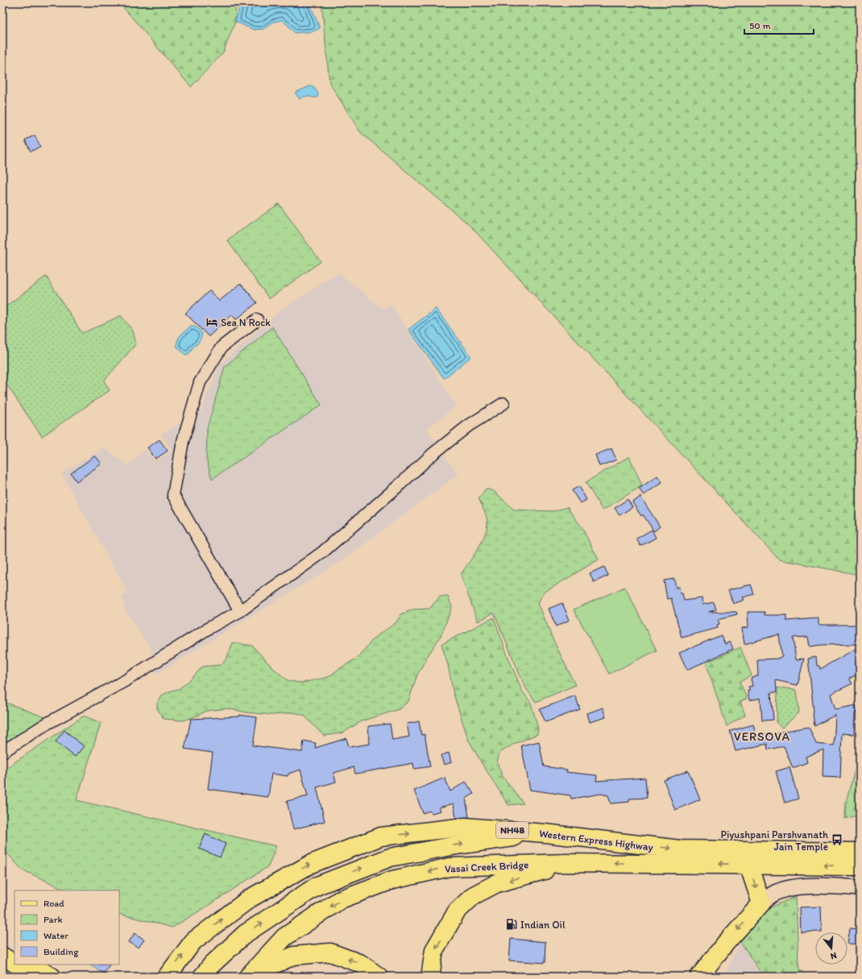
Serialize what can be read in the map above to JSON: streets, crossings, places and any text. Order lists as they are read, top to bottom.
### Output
{
  "streets": {
    "highway": ["NH48", "Western Express Highway", "Vasai Creek Bridge"]
  },
  "crossings": [
    ["Western Express Highway", "Vasai Creek Bridge"]
  ],
  "districts": ["VERSOVA"],
  "places": {
    "hotel": ["Sea N Rock"],
    "bus stop": ["Piyushpani Parshvanath Jain Temple"],
    "fuel station": ["Indian Oil"]
  },
  "legend": [
    "Road",
    "Park",
    "Water",
    "Building"
  ],
  "scale_bar": "50 m",
  "north": "bottom"
}
